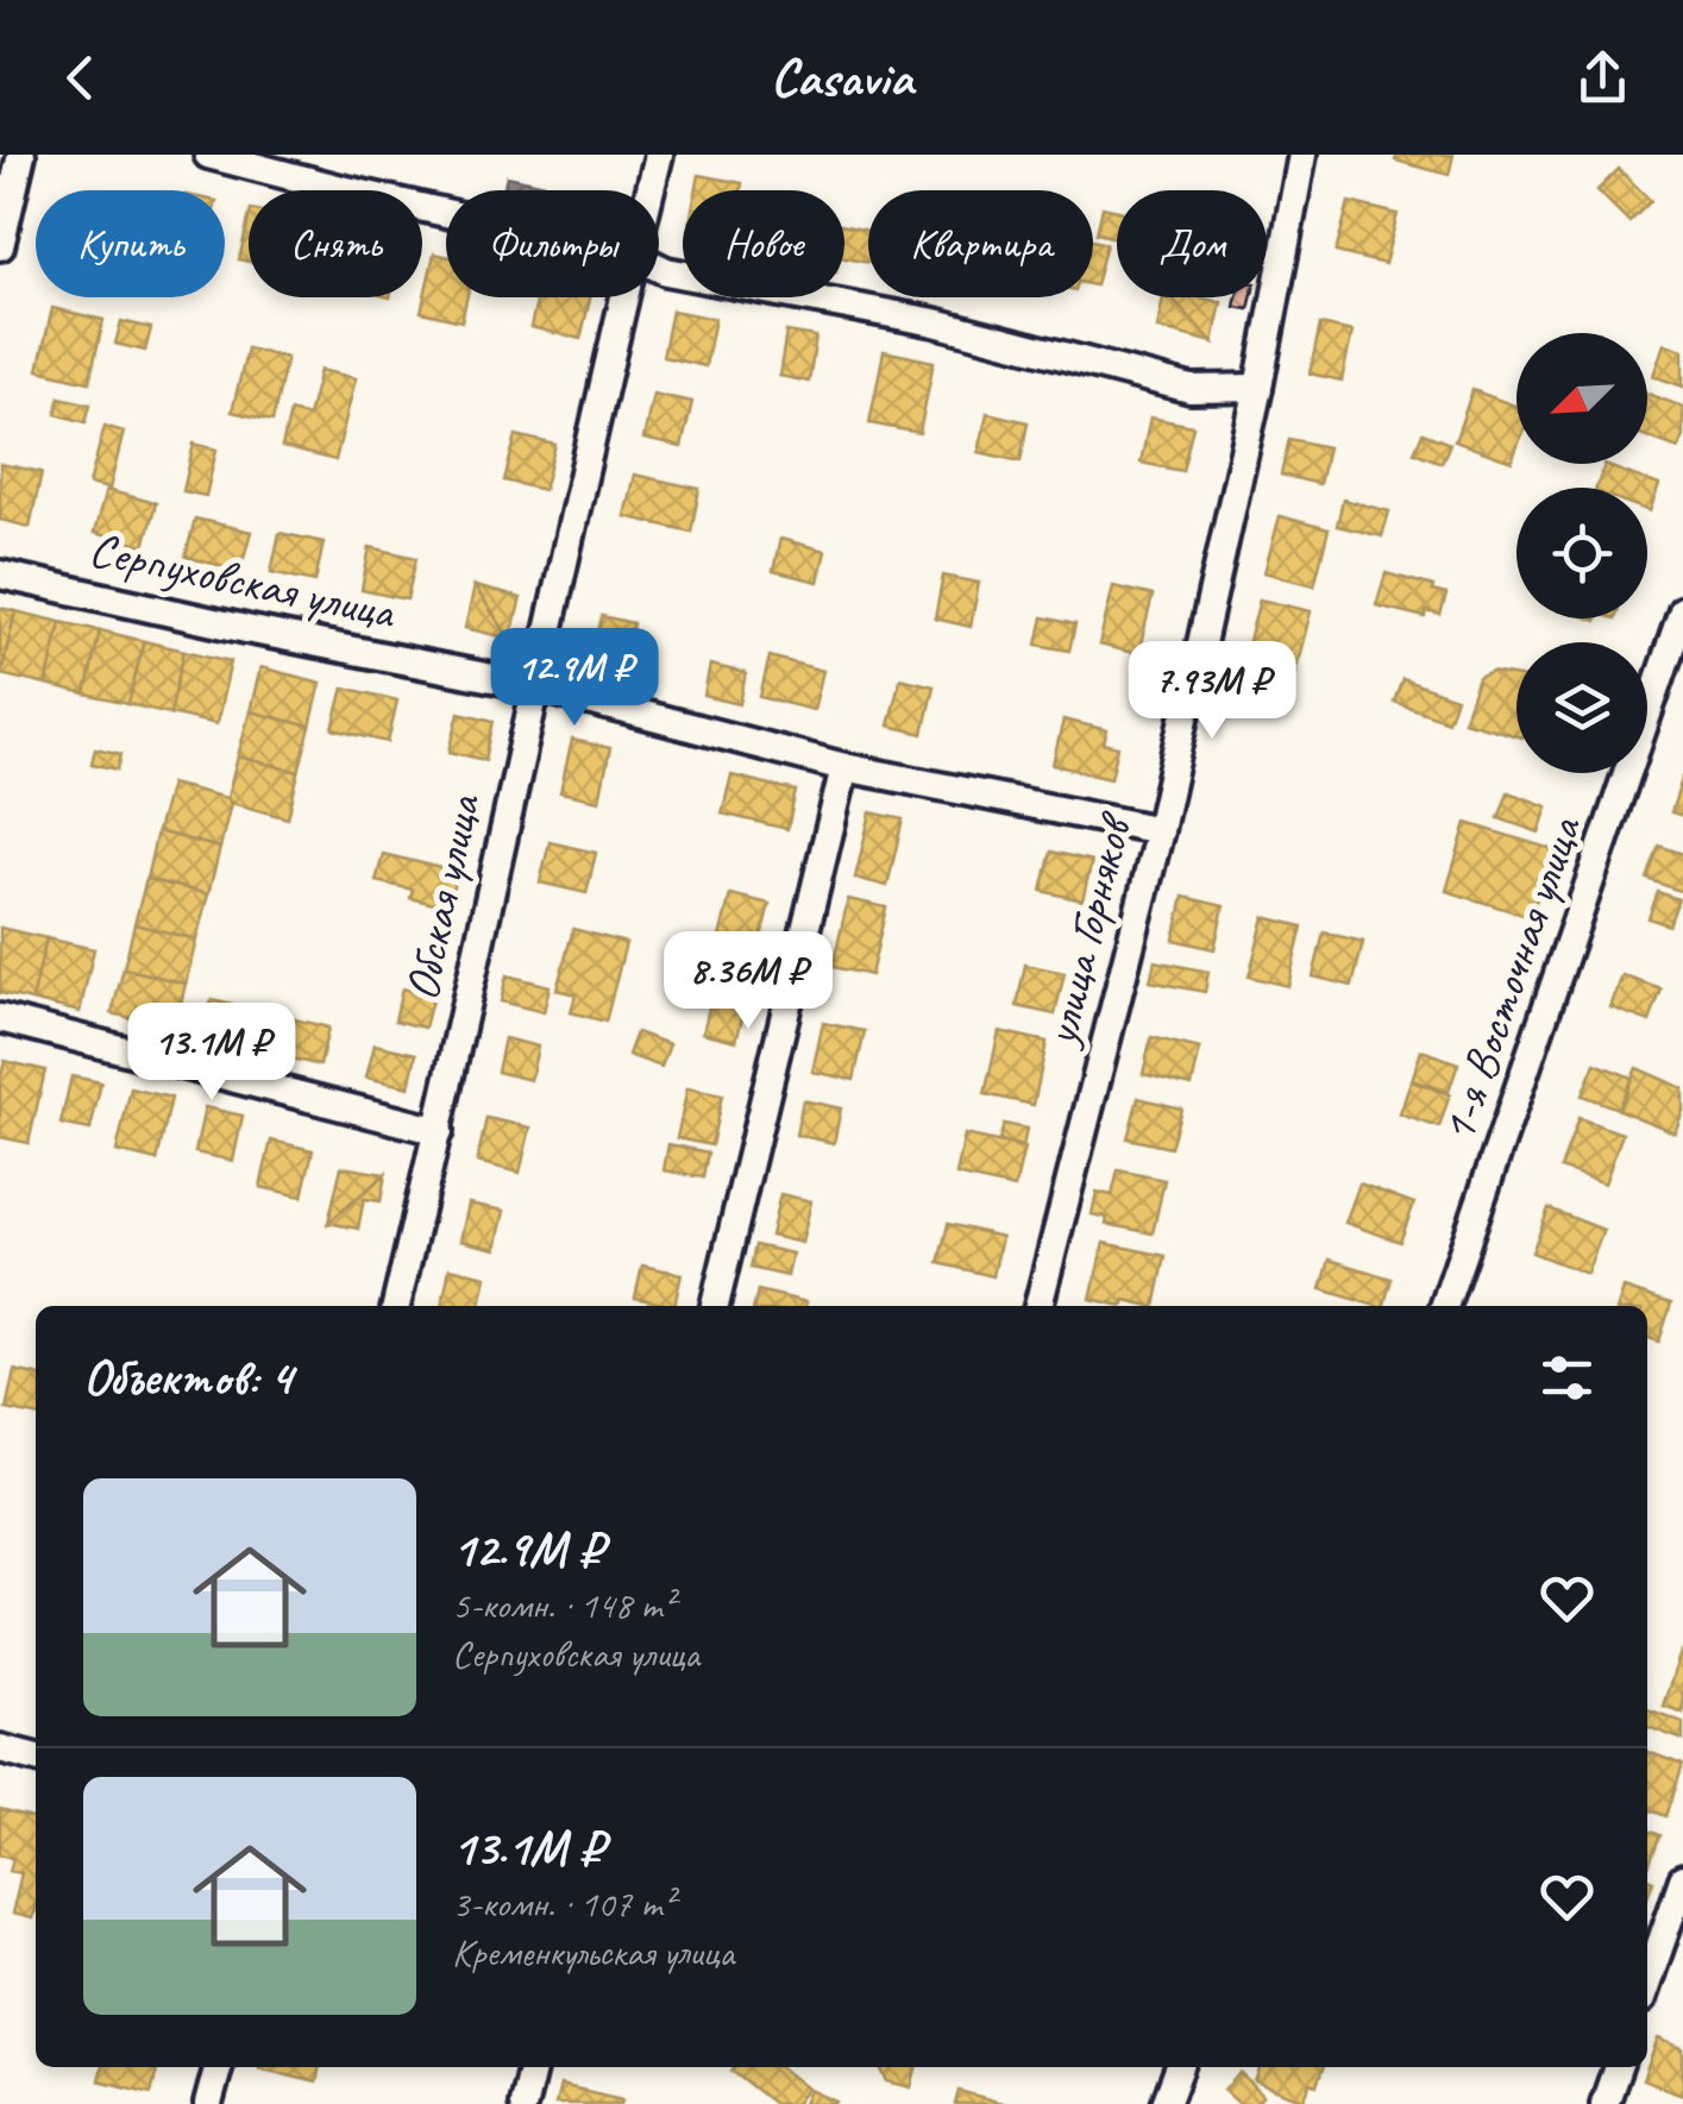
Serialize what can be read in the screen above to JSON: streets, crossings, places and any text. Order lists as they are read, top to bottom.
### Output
{
  "streets": {
    "street": [
      "Серпуховская улица",
      "Обская улица",
      "улица Горняков",
      "1-я Восточная улица"
    ]
  },
  "crossings": [
    ["Серпуховская улица", "Обская улица"],
    ["Серпуховская улица", "улица Горняков"]
  ],
  "north": "bottom left",
  "page": {
    "header": "Casavia",
    "chip": [
      "Купить",
      "Снять",
      "Фильтры",
      "Новое",
      "Квартира",
      "Дом"
    ],
    "price": [
      "12.9M ₽",
      "7.93M ₽",
      "8.36M ₽",
      "13.1M ₽"
    ],
    "heading": "Объектов: 4",
    "list": [
      {
        "name": "12.9M ₽",
        "note": "5-комн. · 148 m² · Серпуховская улица"
      },
      {
        "name": "13.1M ₽",
        "note": "3-комн. · 107 m² · Кременкульская улица"
      }
    ]
  }
}
